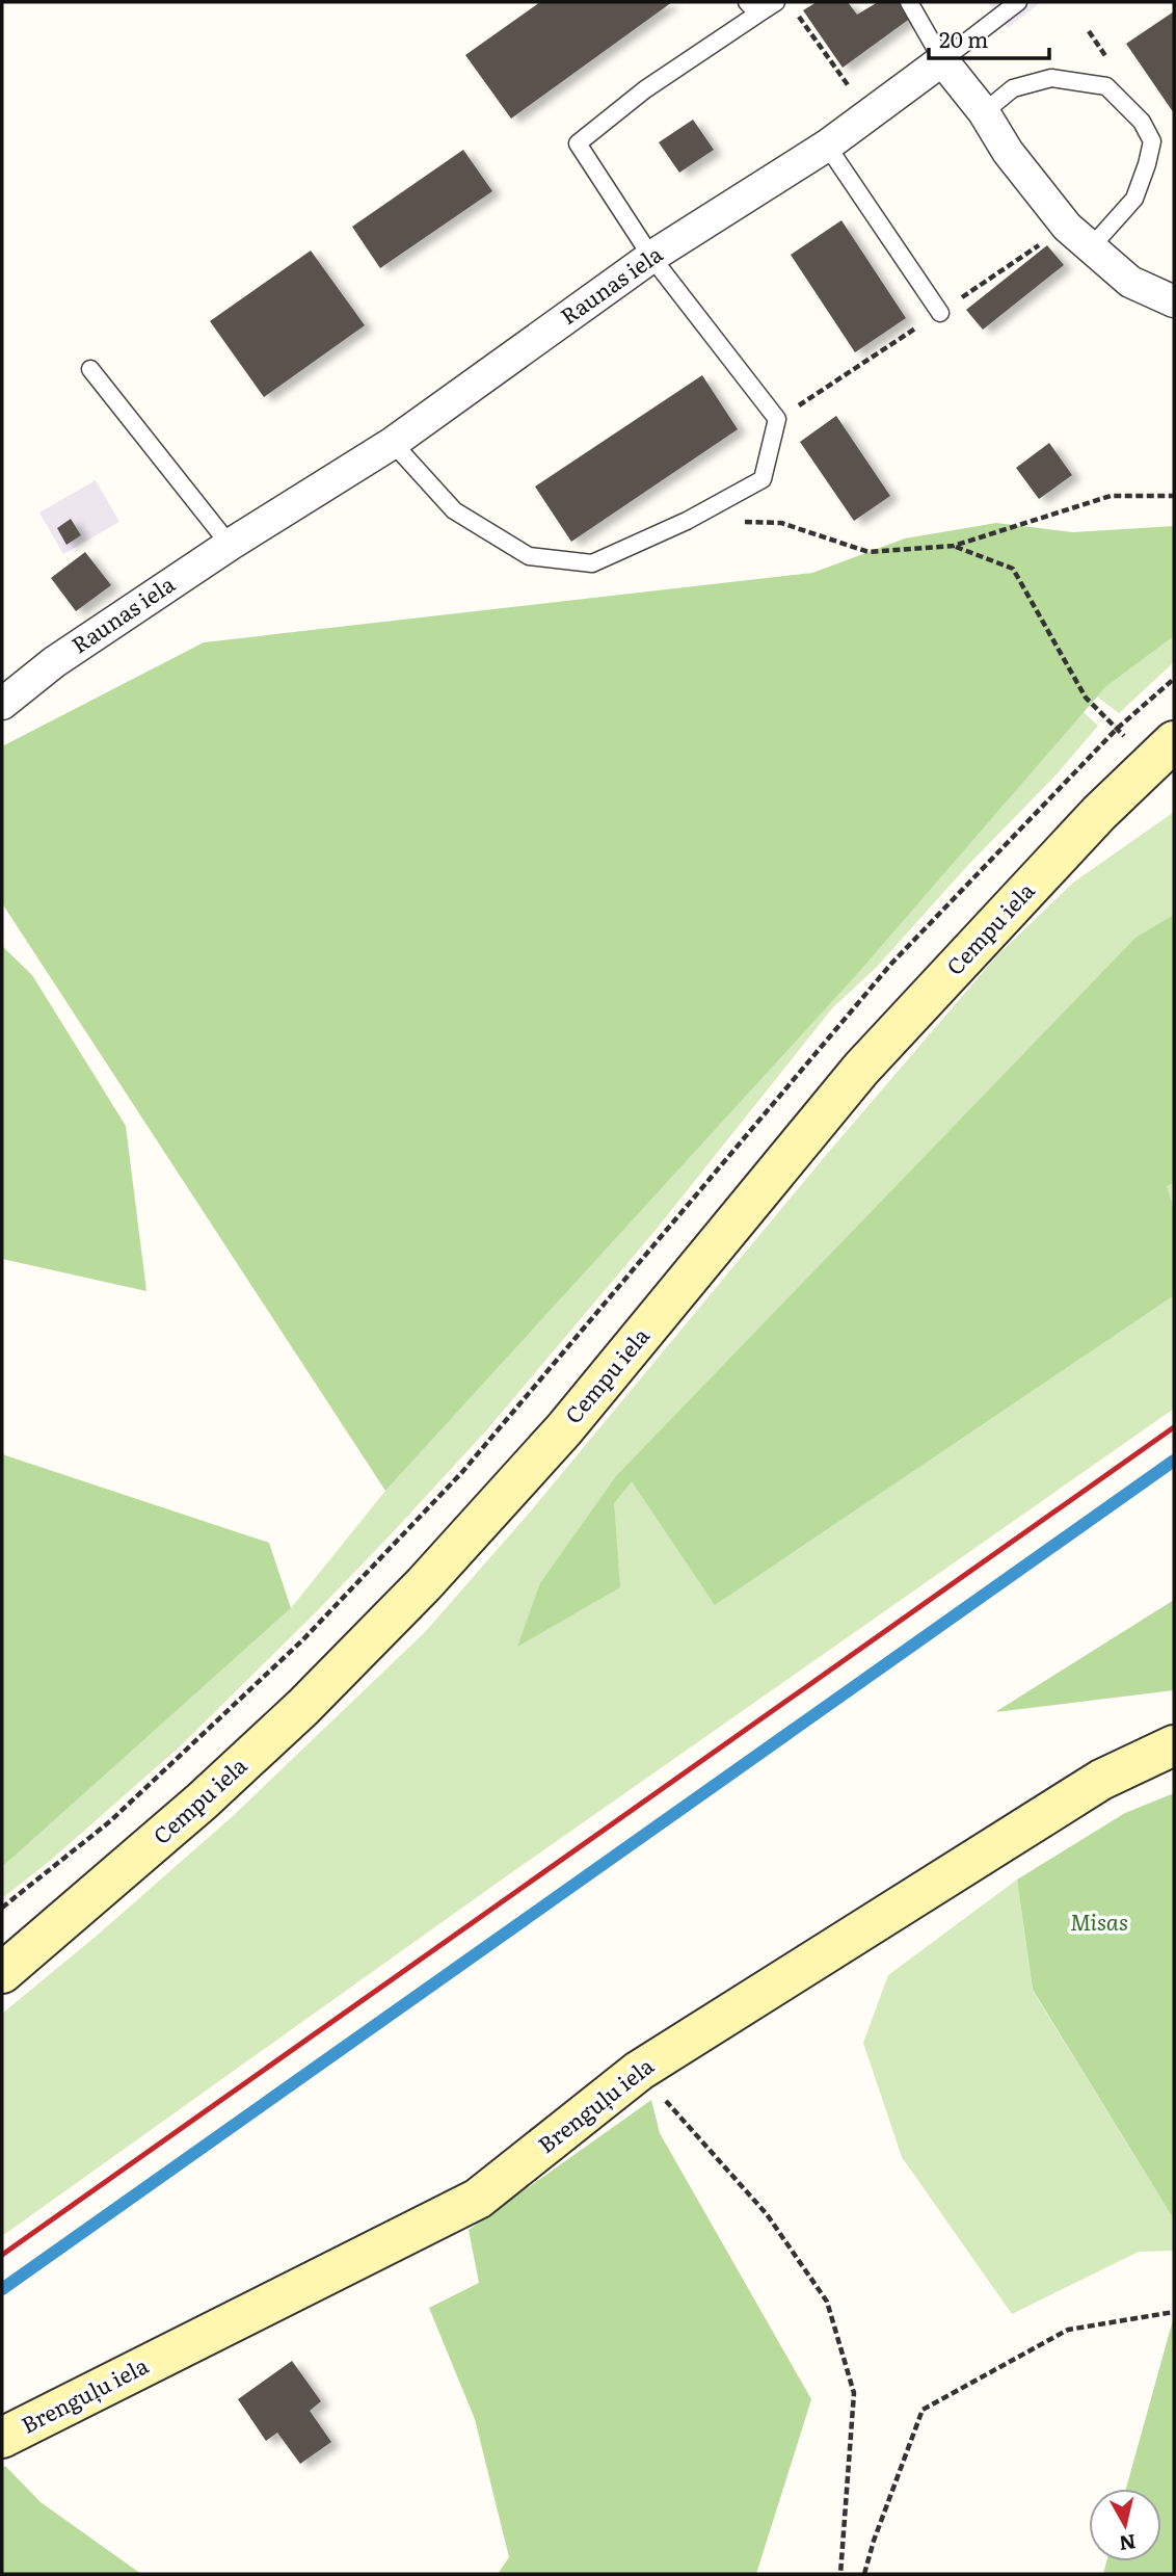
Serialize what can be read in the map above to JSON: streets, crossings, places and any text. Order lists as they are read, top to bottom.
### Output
{
  "streets": {
    "main road": ["Cempu iela", "Brenguļu iela"],
    "street": ["Raunas iela"]
  },
  "parks": ["Misas"],
  "scale_bar": "20 m",
  "north": "bottom"
}
